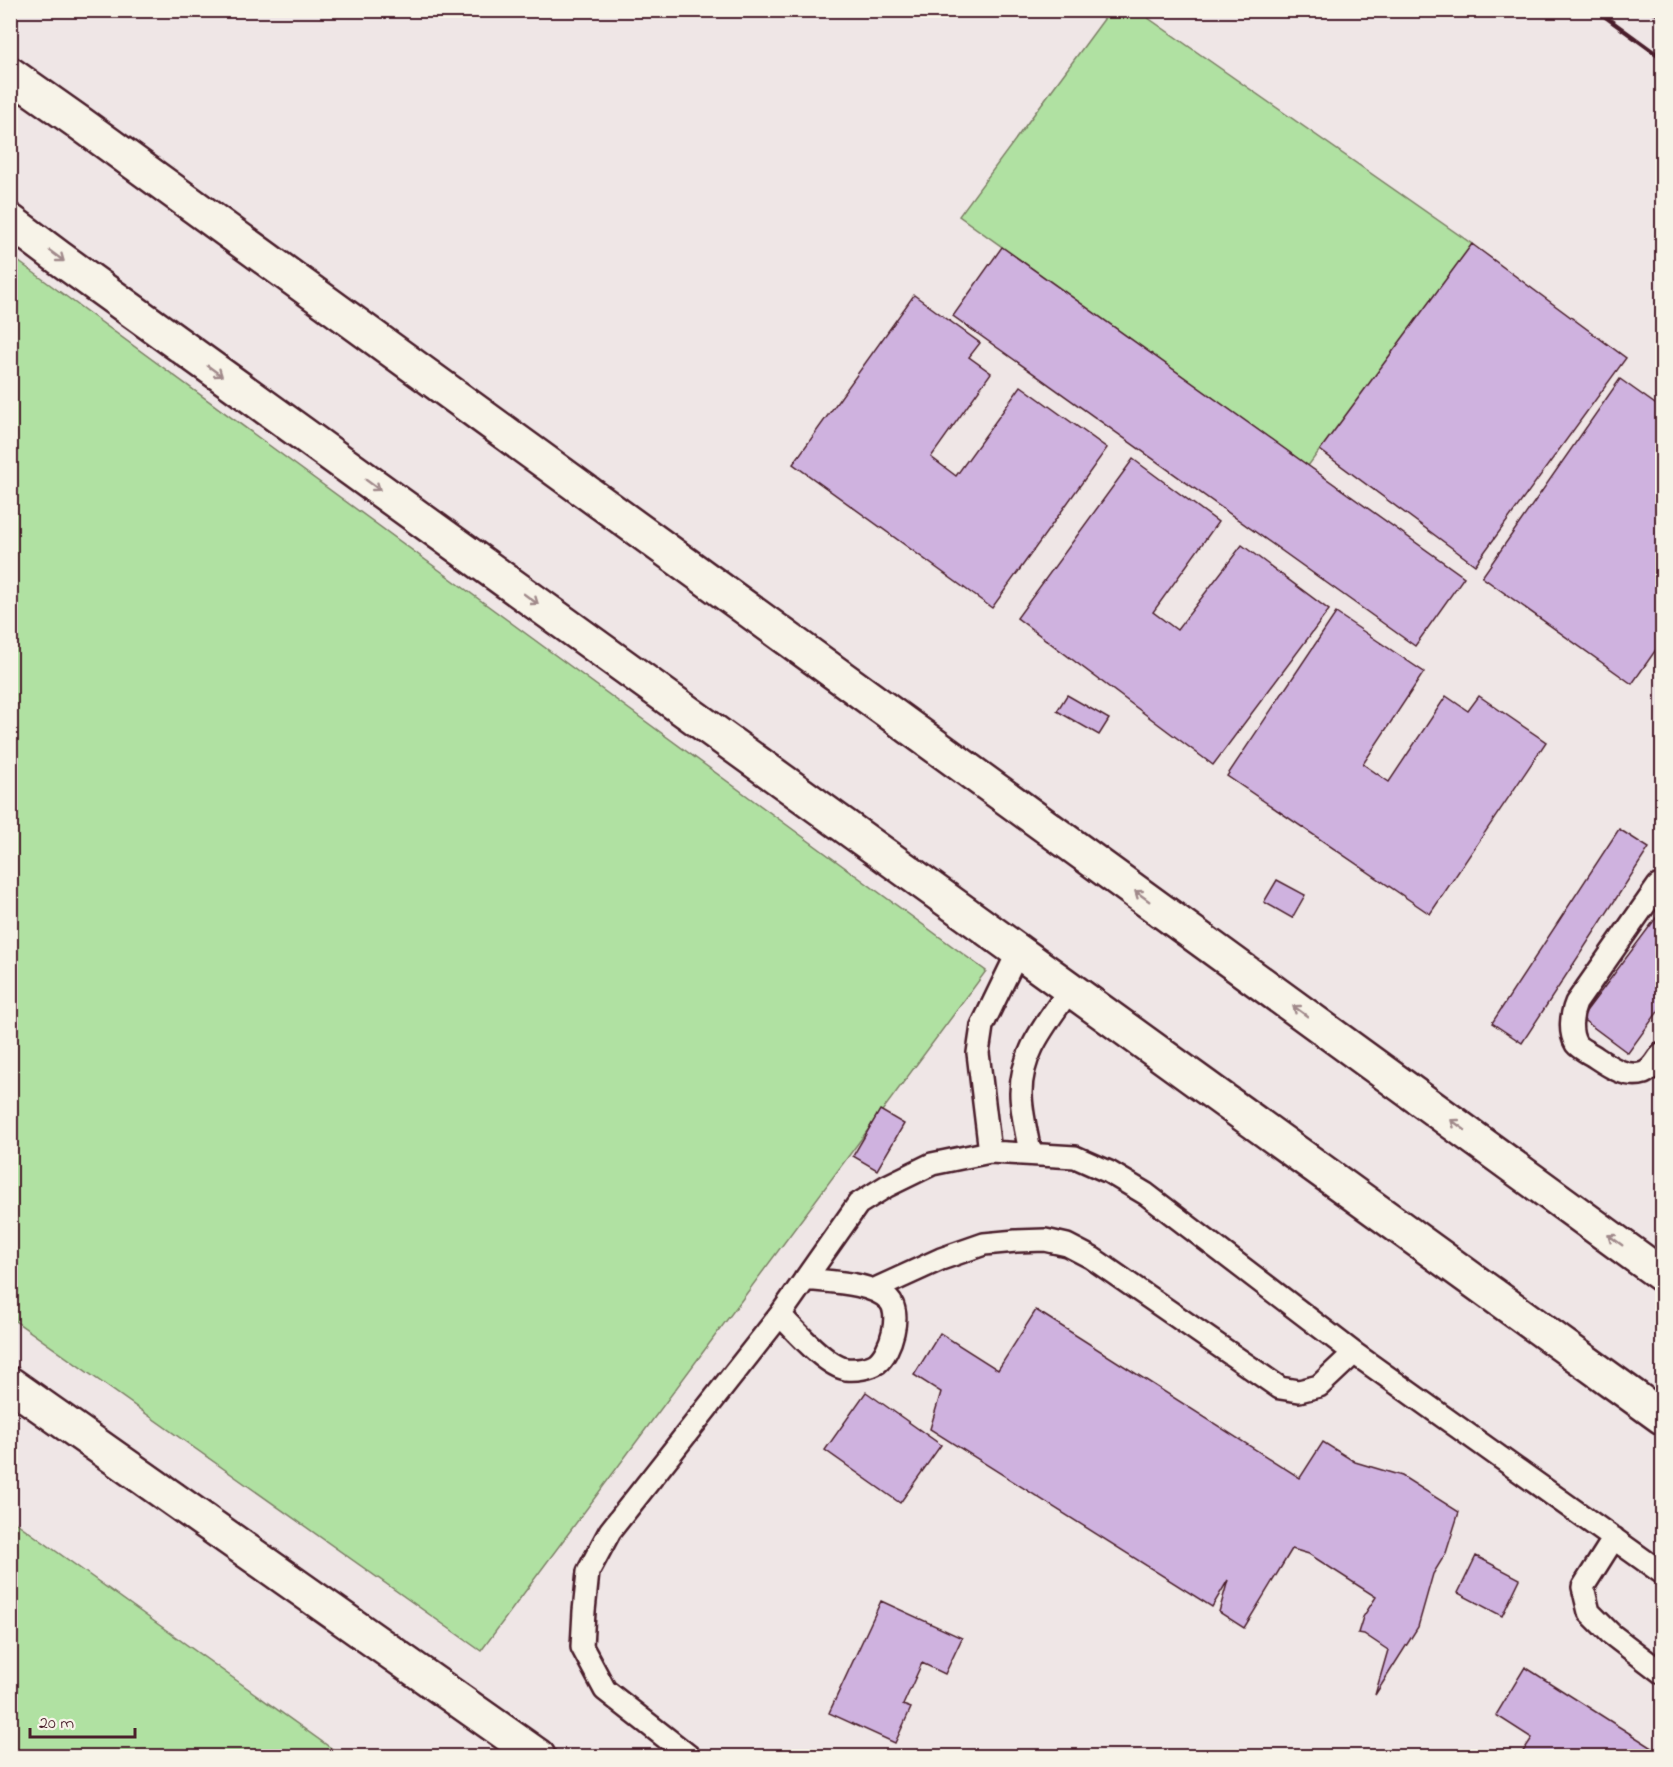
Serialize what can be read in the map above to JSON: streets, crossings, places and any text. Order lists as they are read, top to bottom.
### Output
{
  "scale_bar": "20 m"
}
